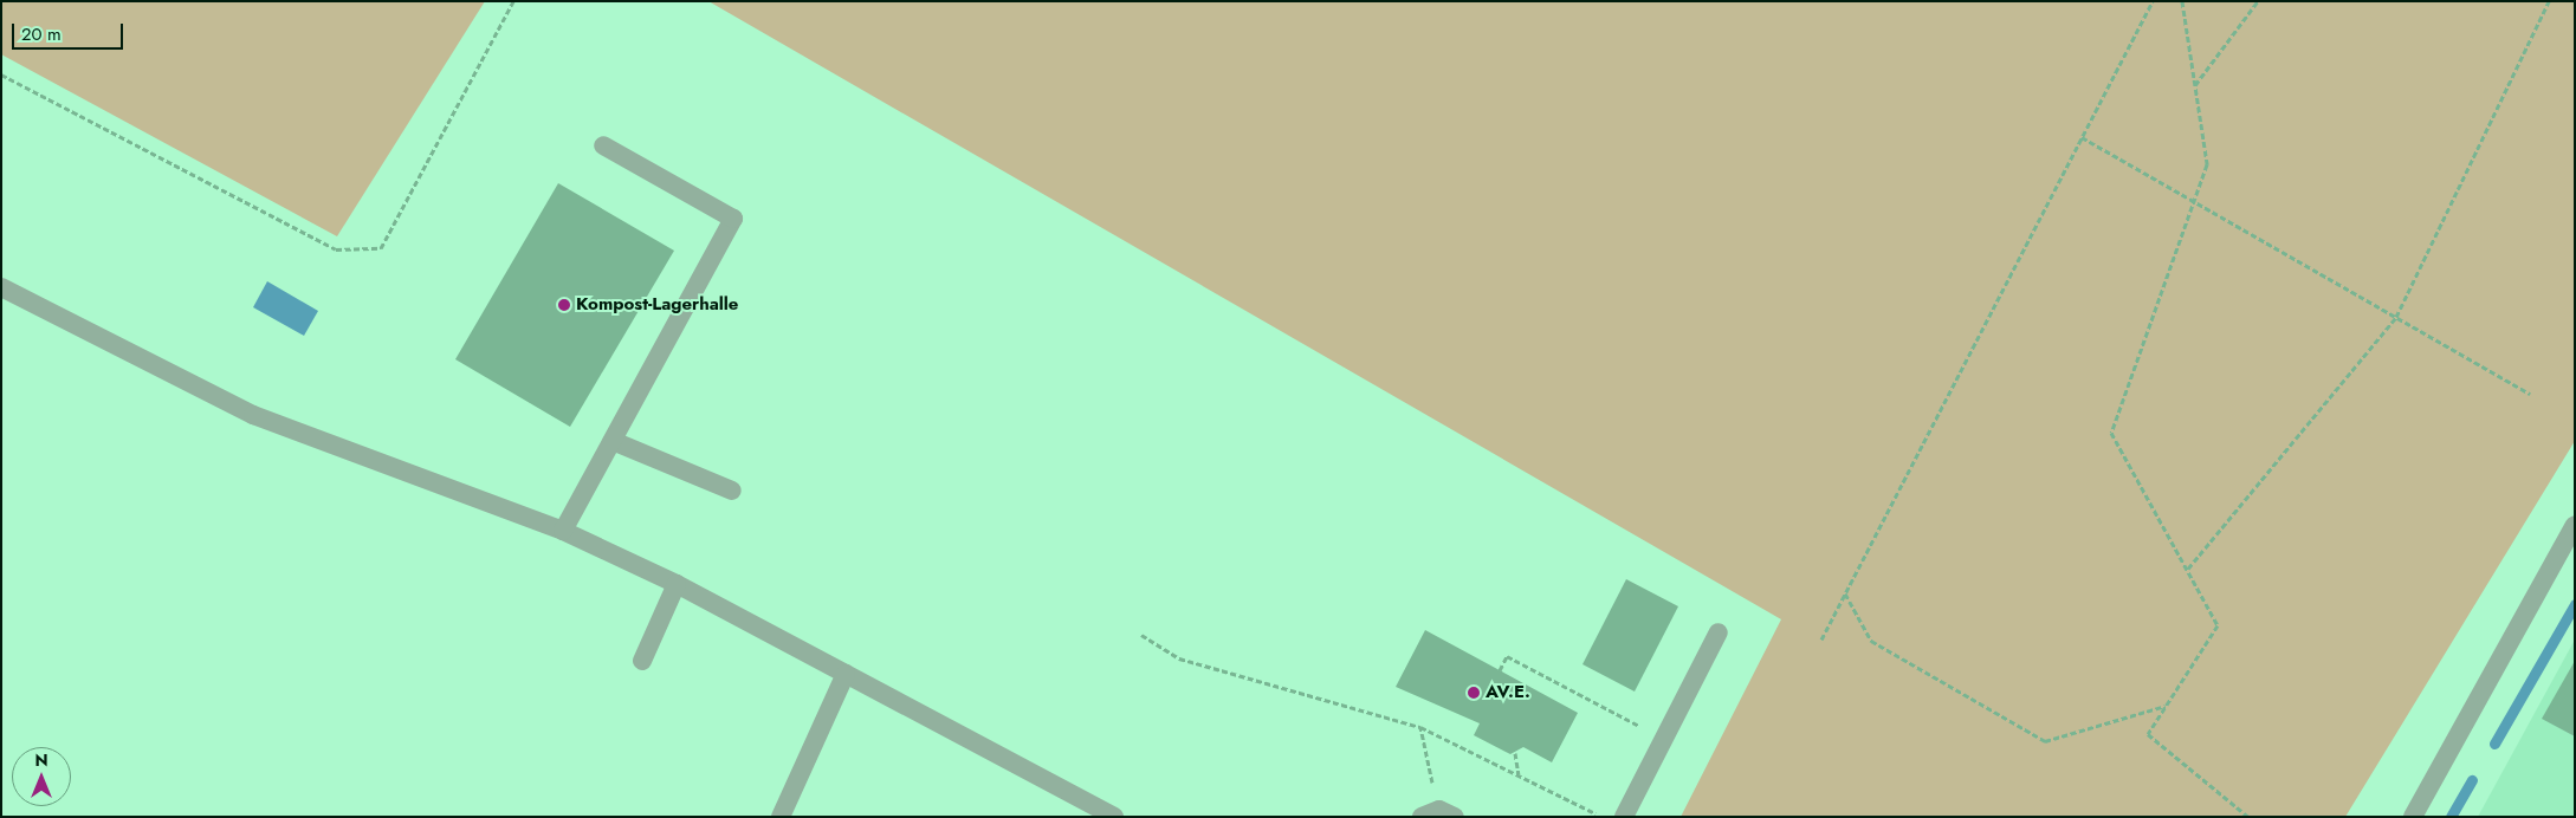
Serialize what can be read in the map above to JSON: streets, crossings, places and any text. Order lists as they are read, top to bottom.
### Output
{
  "places": ["Kompost-Lagerhalle", "AV.E."],
  "scale_bar": "20 m",
  "north": "top"
}
